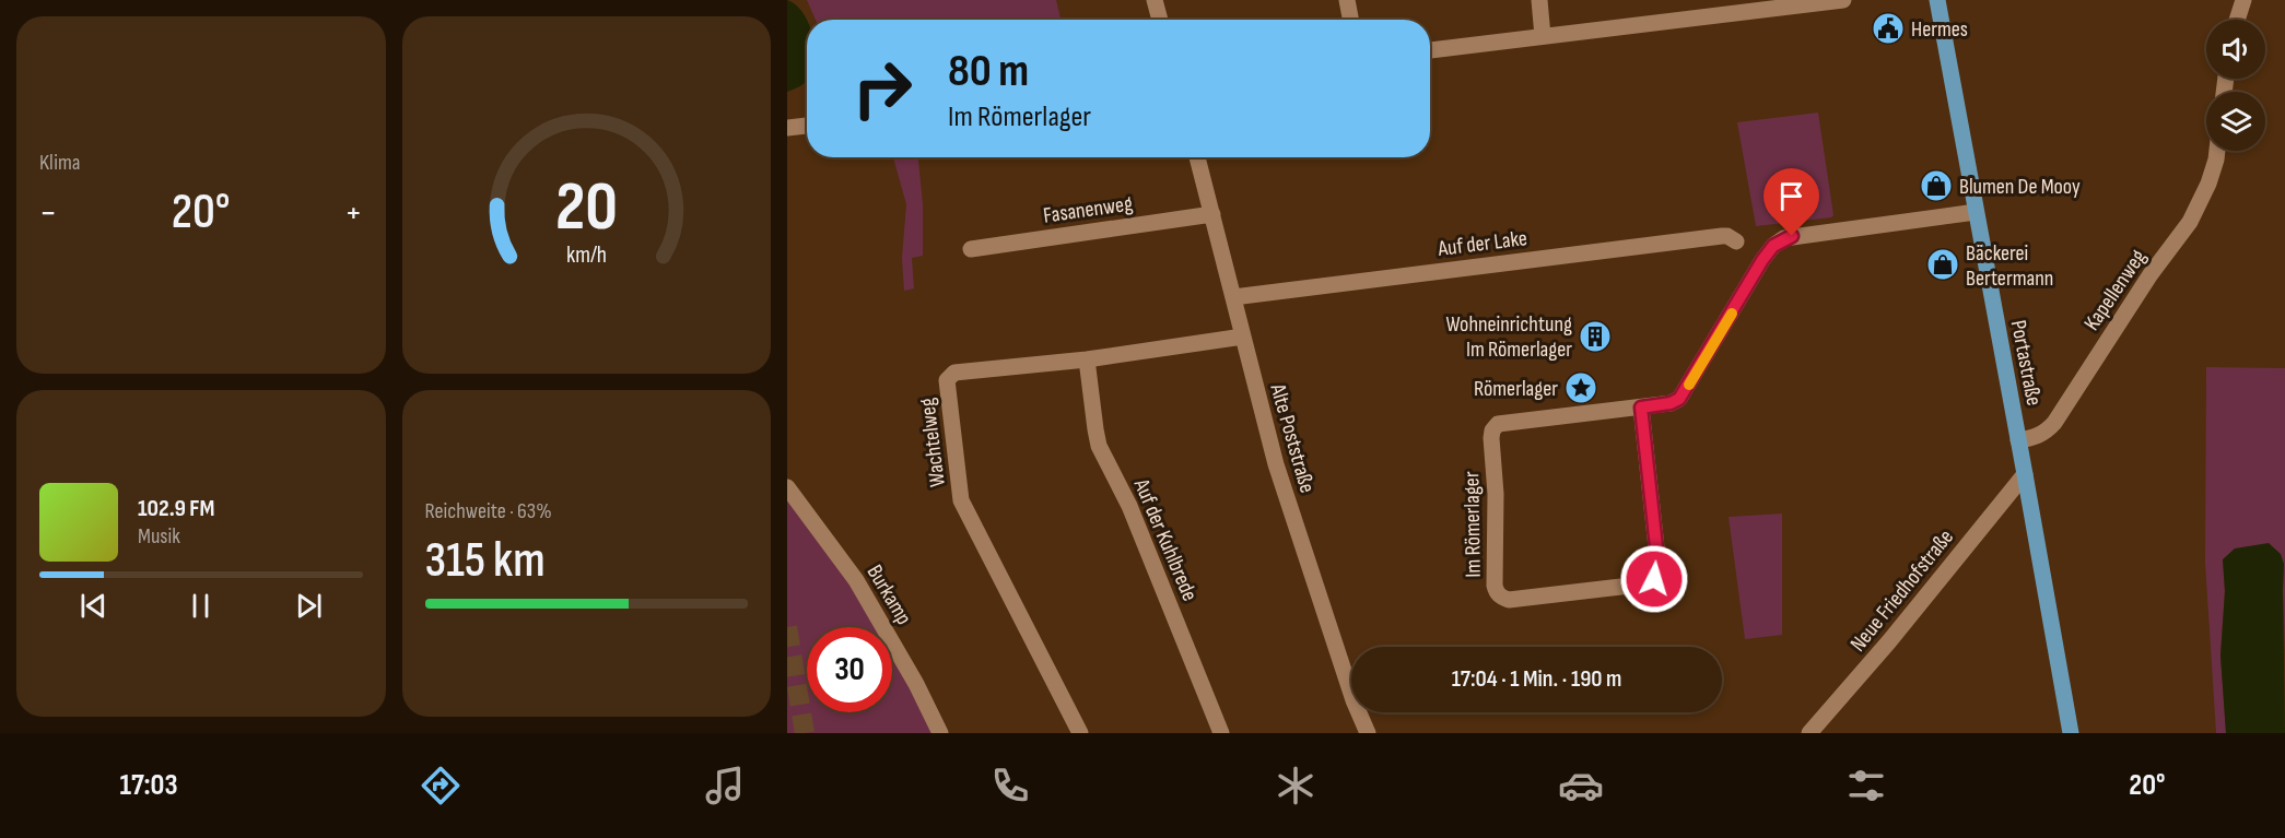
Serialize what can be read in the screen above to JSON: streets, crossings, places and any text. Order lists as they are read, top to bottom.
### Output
{
  "streets": {
    "main road": ["Portastraße"],
    "street": [
      "Fasanenweg",
      "Auf der Lake",
      "Kapellenweg",
      "Alte Poststraße",
      "Wachtelweg",
      "Im Römerlager",
      "Auf der Kuhlbrede",
      "Neue Friedhofstraße",
      "Burkamp"
    ]
  },
  "crossings": [
    ["Fasanenweg", "Alte Poststraße"],
    ["Auf der Lake", "Alte Poststraße"],
    ["Kapellenweg", "Portastraße"],
    ["Portastraße", "Im Römerlager"],
    ["Portastraße", "Neue Friedhofstraße"],
    ["Alte Poststraße", "Wachtelweg"],
    ["Wachtelweg", "Auf der Kuhlbrede"]
  ],
  "places": {
    "public building": ["Hermes"],
    "shop": ["Blumen De Mooy", "Bäckerei Bertermann"],
    "building": ["Wohneinrichtung Im Römerlager"],
    "place": ["Römerlager"]
  },
  "page": {
    "tile": [
      "Klima",
      ["Reichweite · 63%", "315 km"]
    ],
    "turn": ["80 m", "Im Römerlager"],
    "heat": ["−", "20°", "+"],
    "song": ["102.9 FM", "Musik"],
    "limit": "30",
    "trip": "17:04 · 1 Min. · 190 m",
    "tabs": ["17:03", "20°"],
    "gauge": ["20", "km/h"]
  }
}
